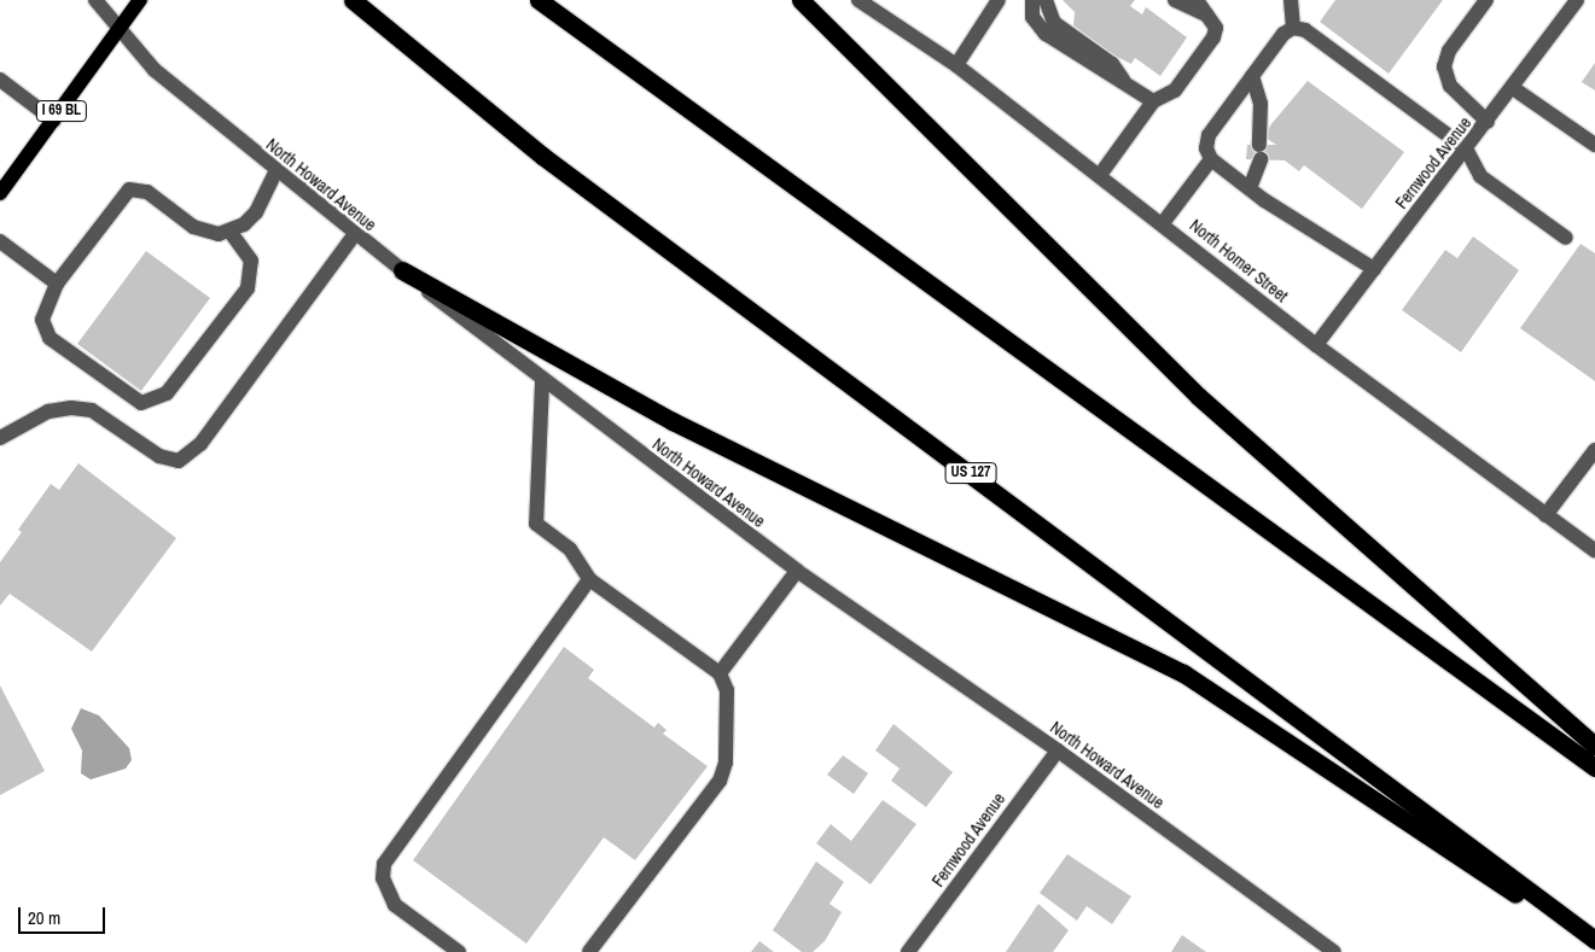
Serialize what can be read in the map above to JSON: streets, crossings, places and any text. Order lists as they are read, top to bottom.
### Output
{
  "streets": {
    "highway": ["US 127"],
    "main road": ["I 69 BL"],
    "street": ["Fernwood Avenue", "North Howard Avenue", "North Homer Street"]
  },
  "crossings": [
    ["I 69 BL", "North Howard Avenue"],
    ["Fernwood Avenue", "North Howard Avenue"],
    ["Fernwood Avenue", "North Homer Street"]
  ],
  "scale_bar": "20 m"
}
